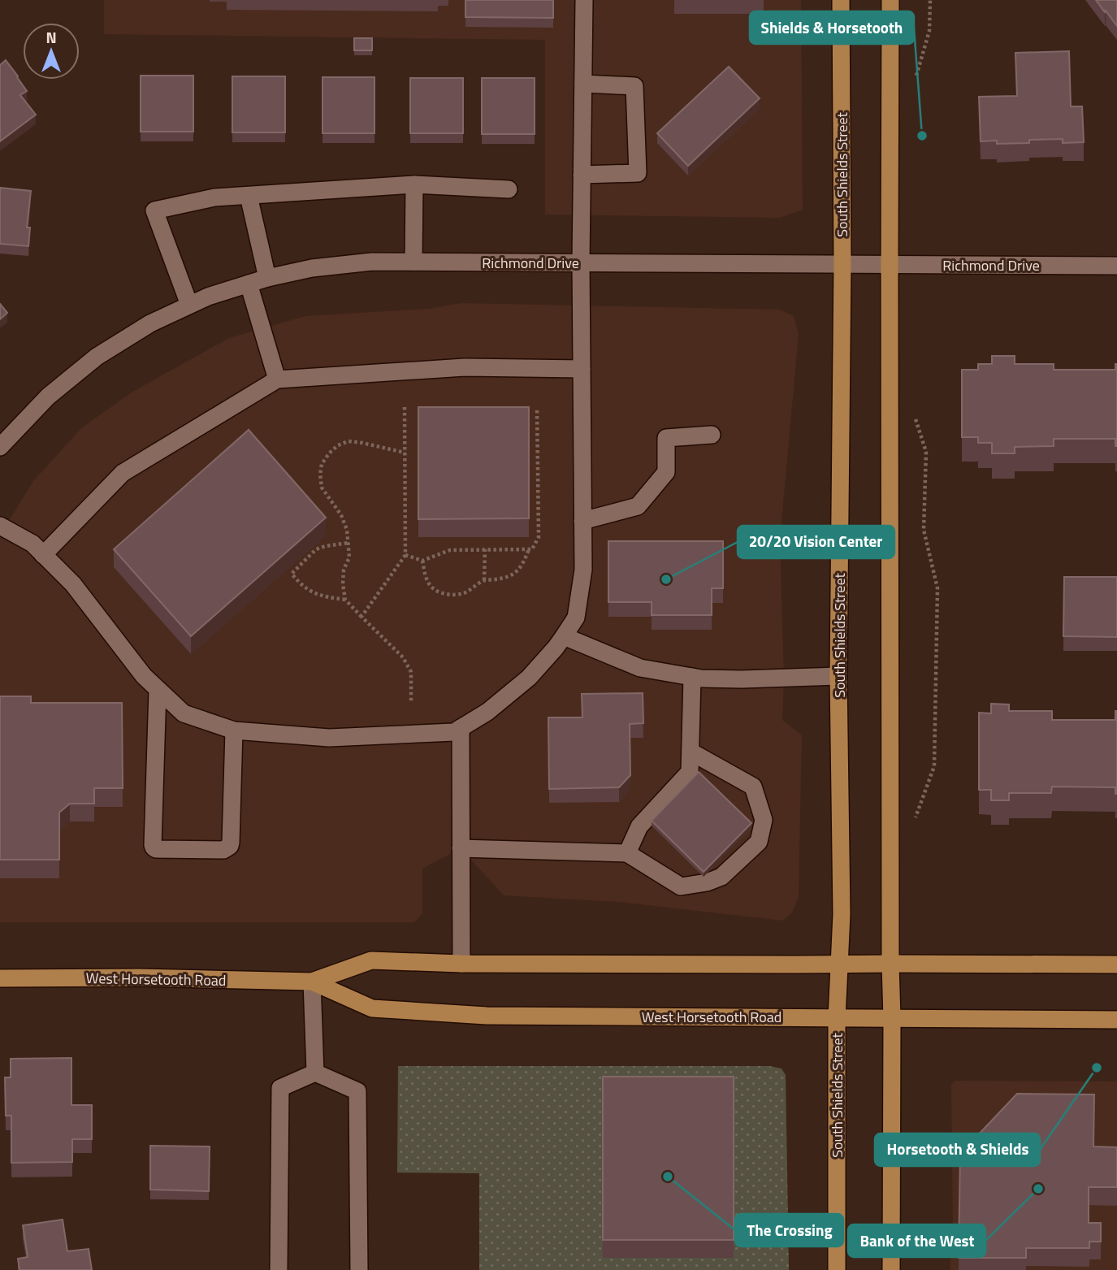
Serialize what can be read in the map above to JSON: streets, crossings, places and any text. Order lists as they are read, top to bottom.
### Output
{
  "streets": {
    "main road": ["South Shields Street", "West Horsetooth Road"],
    "street": ["Richmond Drive"]
  },
  "crossings": [
    ["South Shields Street", "Richmond Drive"],
    ["South Shields Street", "West Horsetooth Road"]
  ],
  "places": [
    "Shields & Horsetooth",
    "20/20 Vision Center",
    "Horsetooth & Shields",
    "The Crossing",
    "Bank of the West"
  ],
  "north": "top"
}
